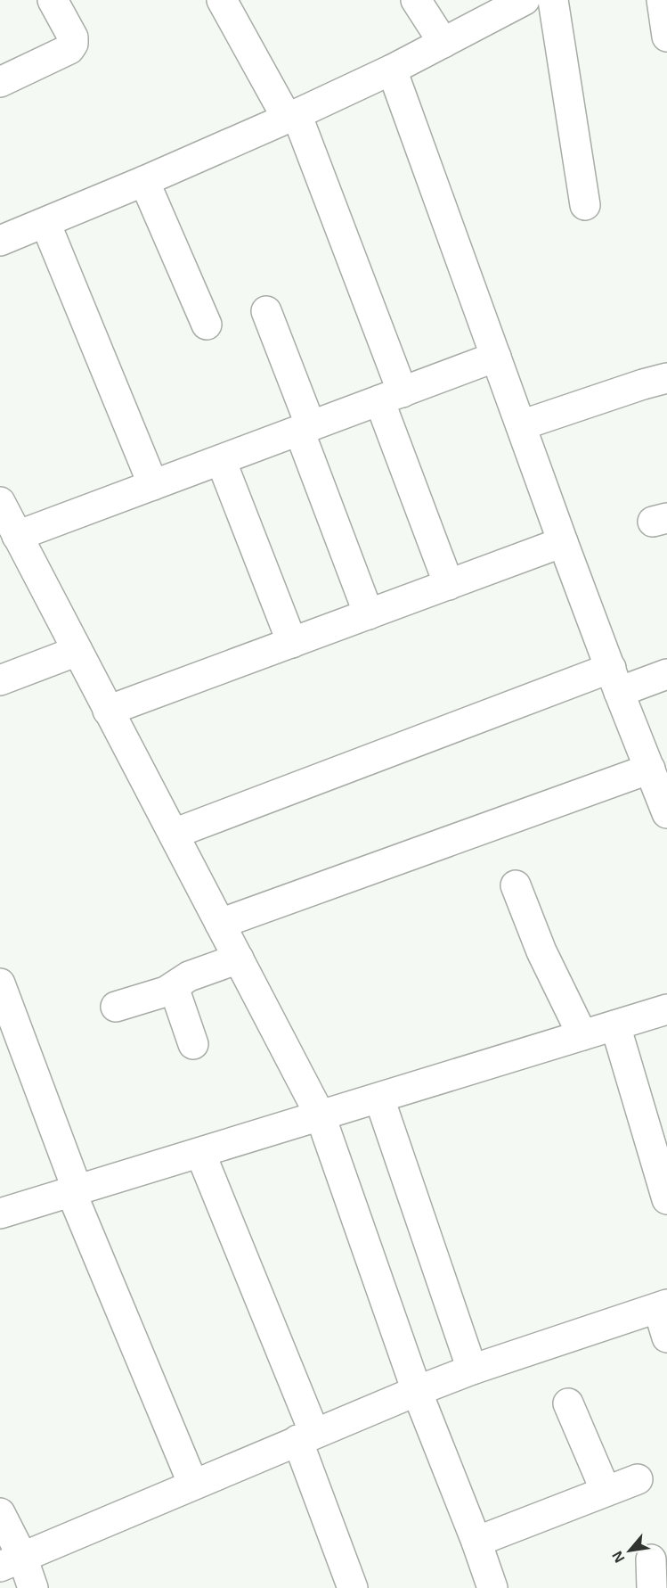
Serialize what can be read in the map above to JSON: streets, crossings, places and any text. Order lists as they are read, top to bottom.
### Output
{
  "north": "bottom left"
}
